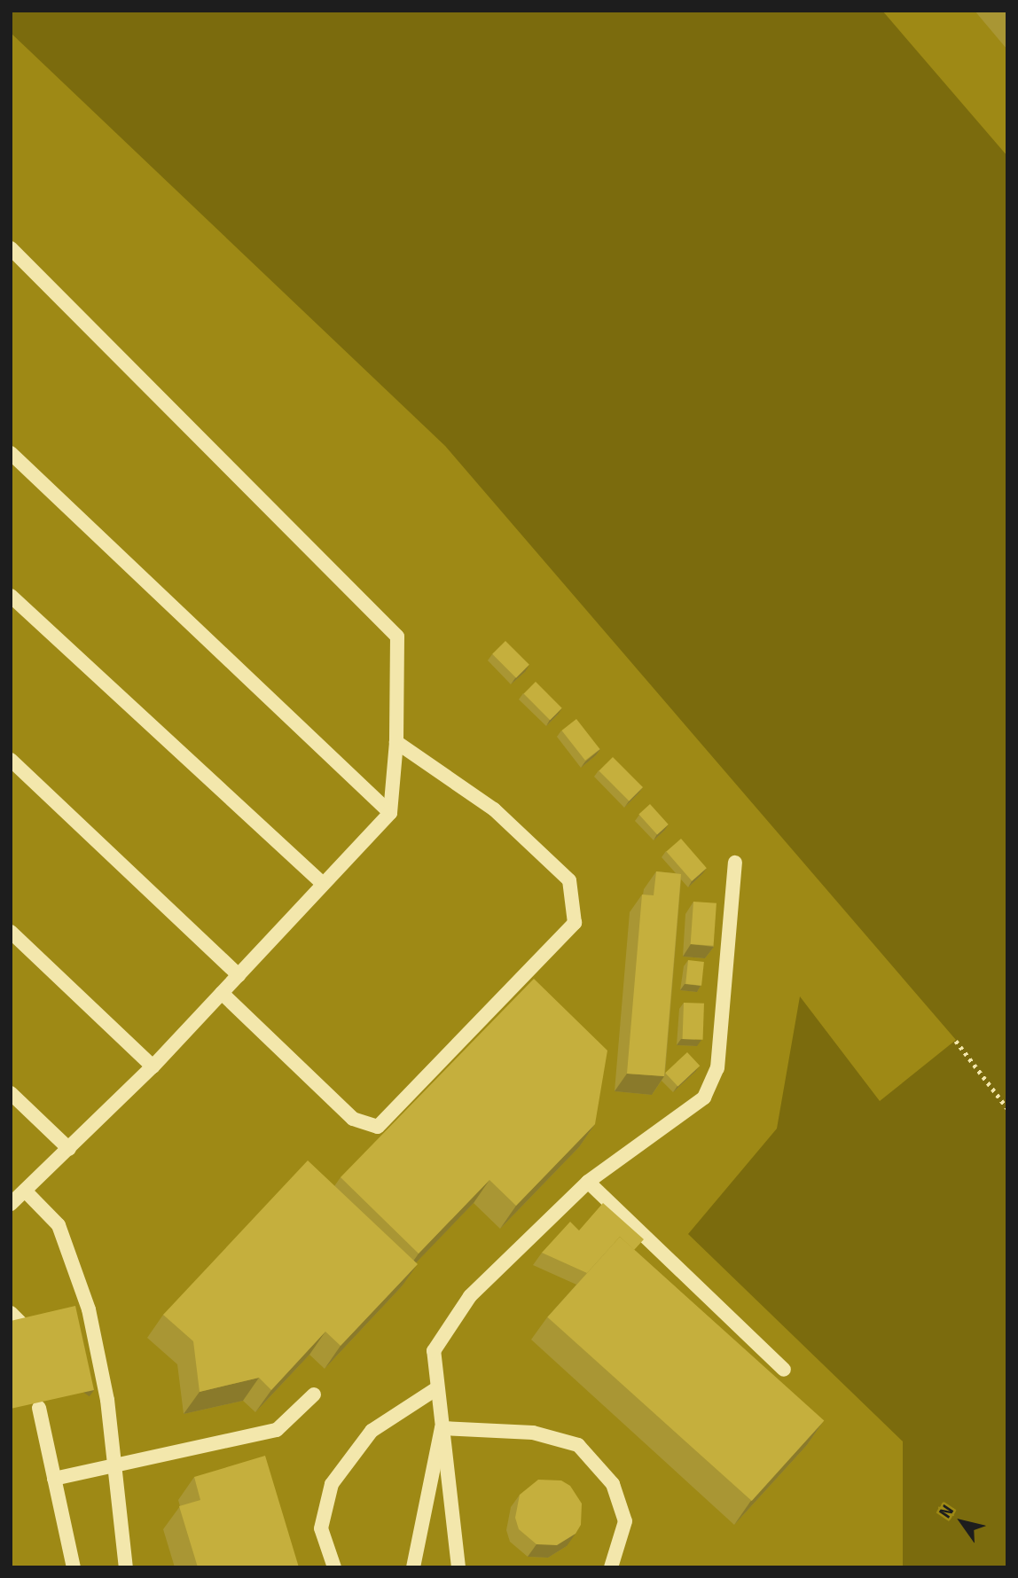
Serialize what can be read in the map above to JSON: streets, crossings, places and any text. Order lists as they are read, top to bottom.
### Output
{
  "north": "top left"
}
